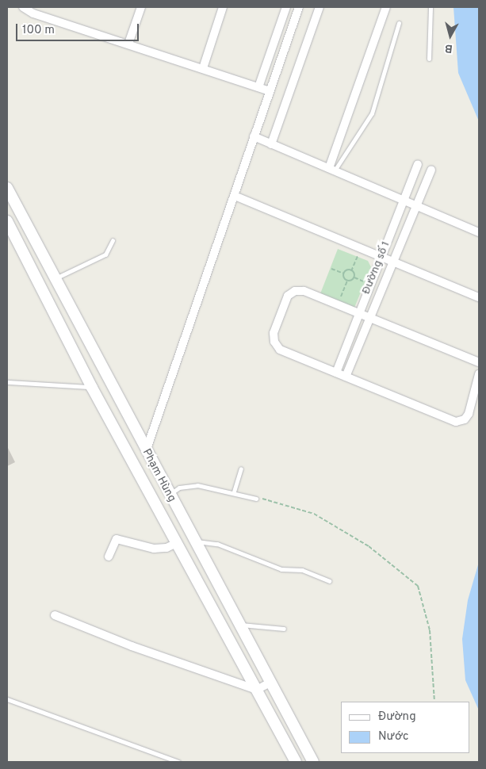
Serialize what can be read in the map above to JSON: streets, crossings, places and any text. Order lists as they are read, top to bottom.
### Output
{
  "streets": {
    "main road": ["Phạm Hùng"],
    "street": ["Đường số 1"]
  },
  "legend": ["Đường", "Nước"],
  "scale_bar": "100 m",
  "north": "bottom"
}
